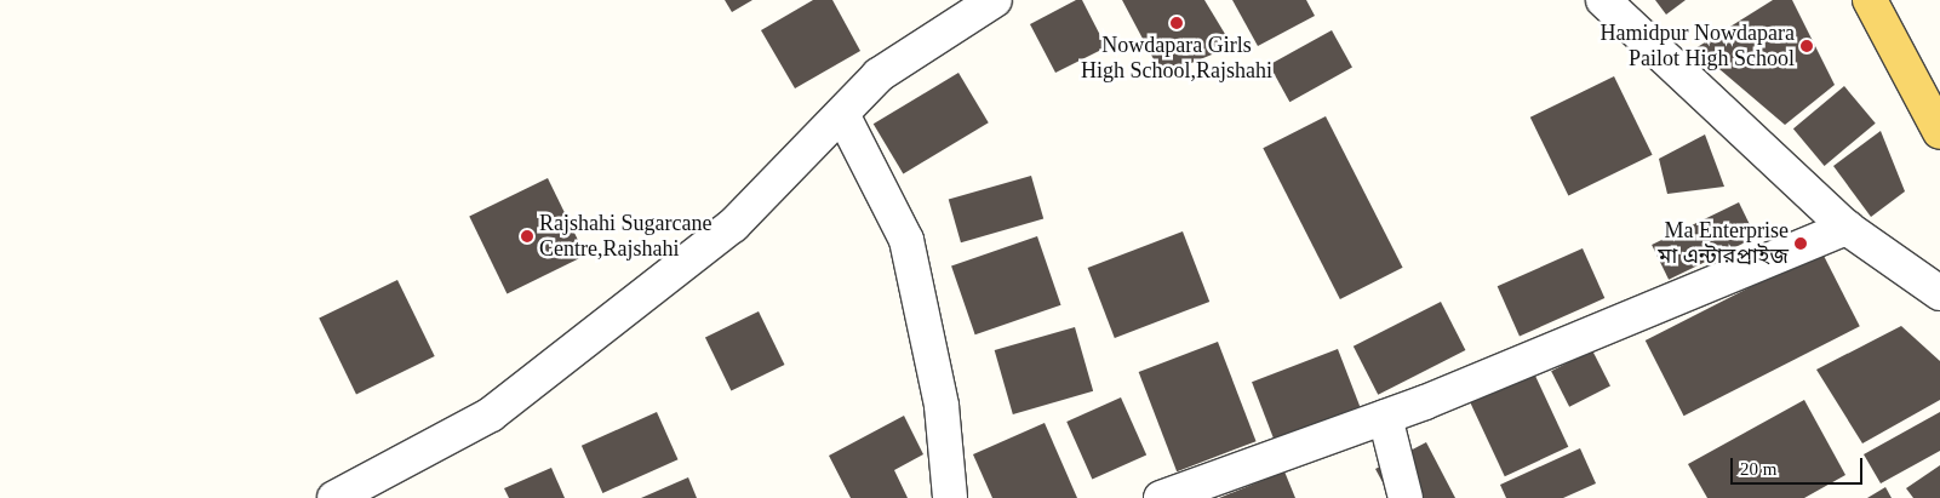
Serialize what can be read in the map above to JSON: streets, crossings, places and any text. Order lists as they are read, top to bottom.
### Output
{
  "places": [
    "Nowdapara Girls High School,Rajshahi",
    "Hamidpur Nowdapara Pailot High School",
    "Rajshahi Sugarcane Centre,Rajshahi",
    "Ma Enterprise মা এন্টারপ্রাইজ"
  ],
  "scale_bar": "20 m"
}
